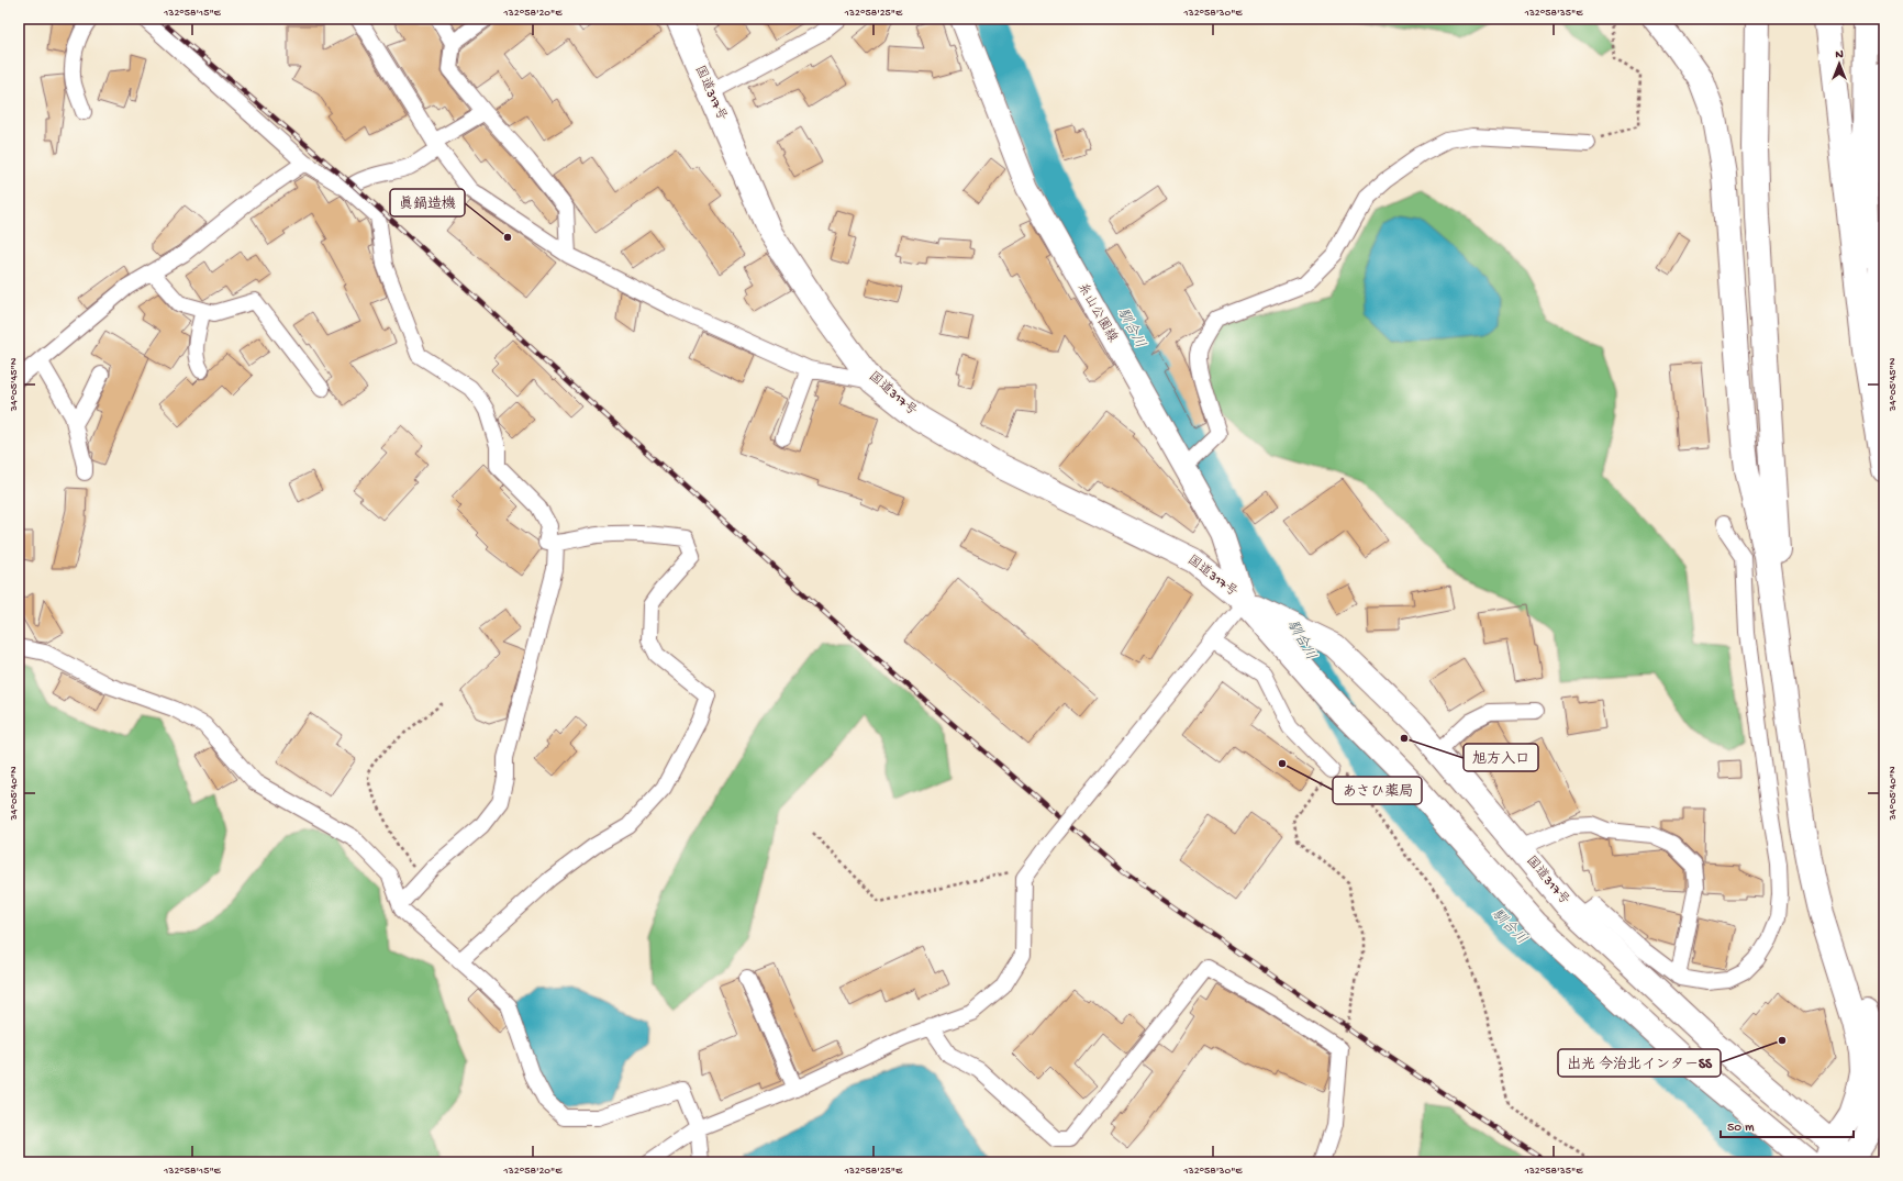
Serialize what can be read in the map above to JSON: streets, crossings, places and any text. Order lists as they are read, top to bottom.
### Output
{
  "streets": {
    "highway": ["国道317号"],
    "main road": ["糸山公園線"]
  },
  "crossings": [
    ["国道317号", "糸山公園線"]
  ],
  "water": ["馴合川"],
  "places": [
    "眞鍋造機",
    "旭方入口",
    "あさひ薬局",
    "出光 今治北インターSS"
  ],
  "scale_bar": "50 m",
  "north": "top",
  "coordinates": [
    "132°58'15\"E",
    "132°58'20\"E",
    "132°58'25\"E",
    "132°58'30\"E",
    "132°58'35\"E",
    "34°05'45\"N",
    "34°05'40\"N"
  ]
}
